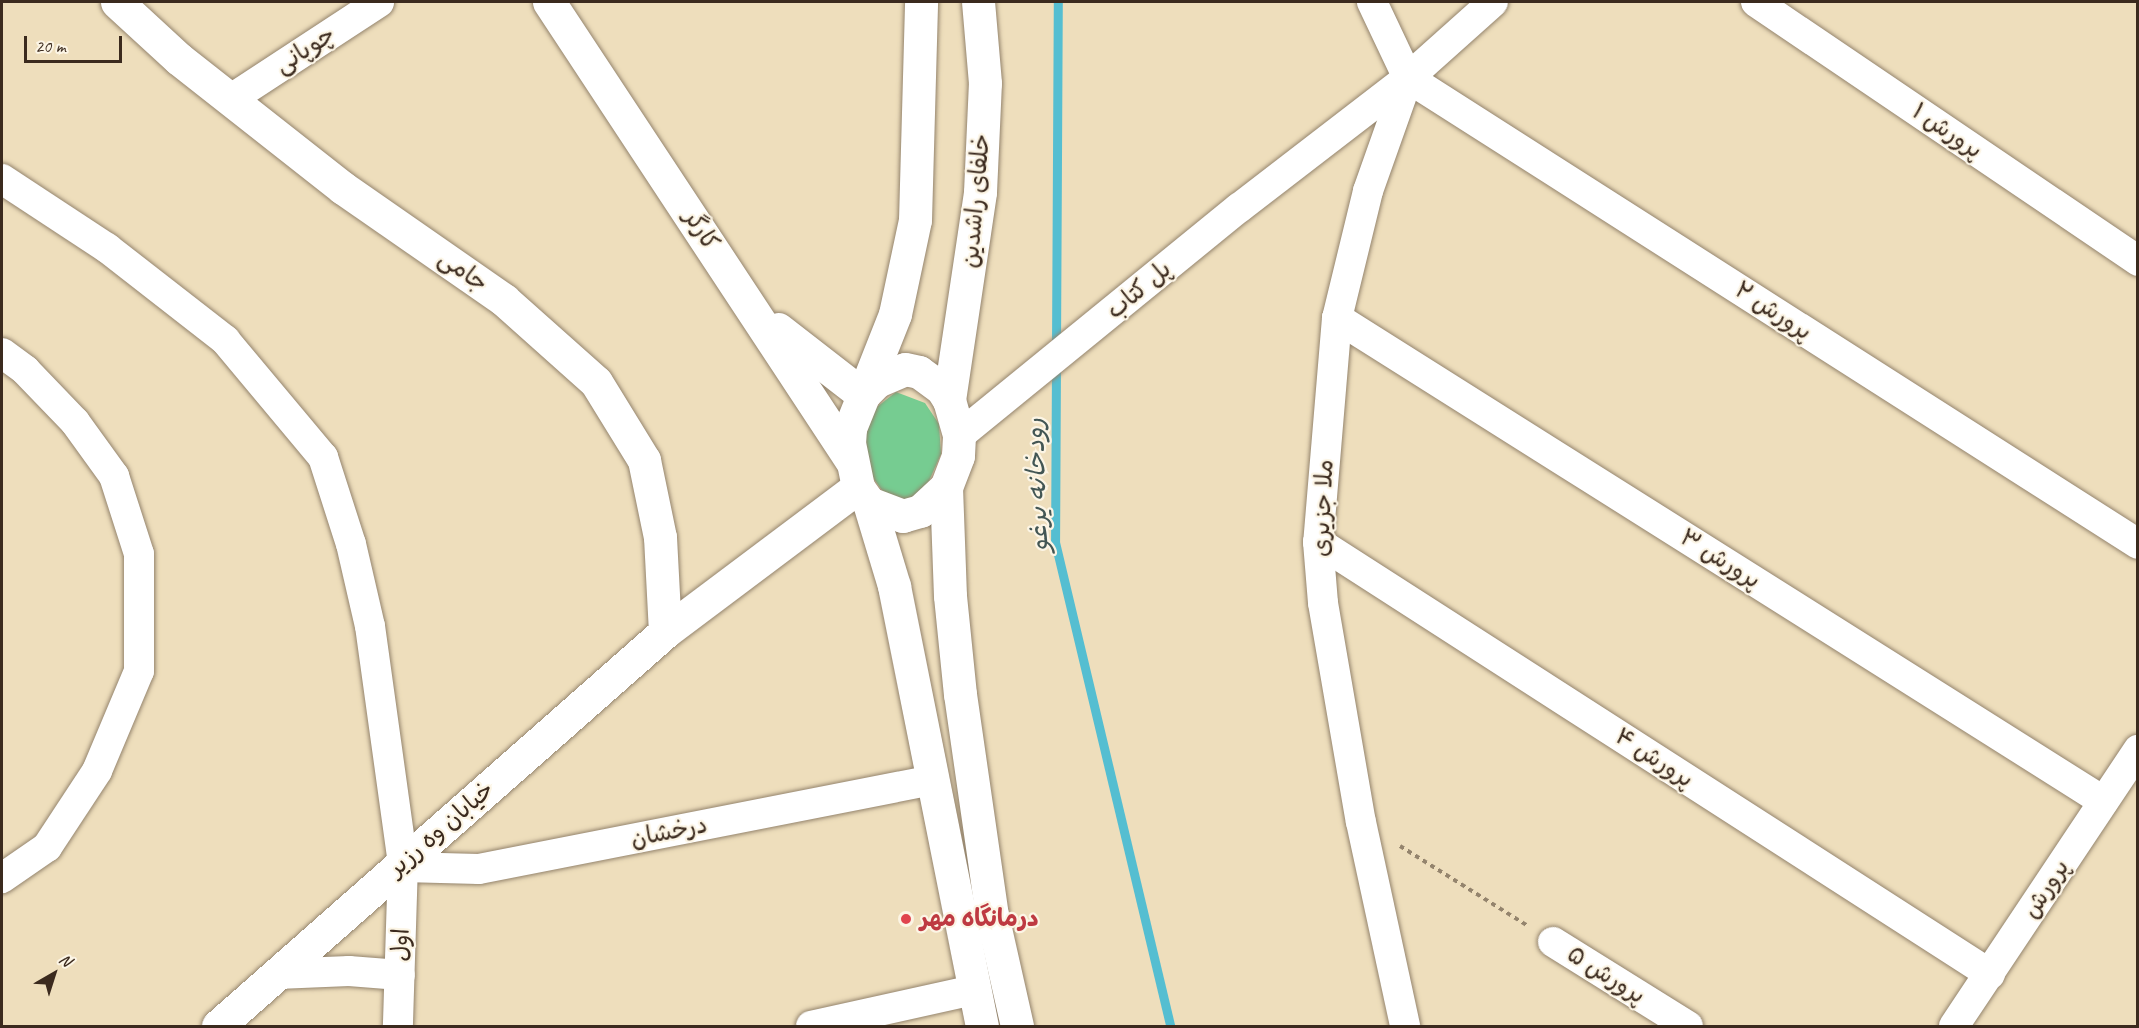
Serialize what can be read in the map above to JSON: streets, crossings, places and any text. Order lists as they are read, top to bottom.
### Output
{
  "streets": {
    "street": [
      "چوپانی",
      "پرورش ۱",
      "خلفای راشدین",
      "کارگر",
      "جامی",
      "پل کتاب",
      "پرورش ۲",
      "ملا جزیری",
      "پرورش ۳",
      "پرورش ۴",
      "خیابان وه رزیر",
      "درخشان",
      "پرورش",
      "اول",
      "پرورش ۵"
    ]
  },
  "crossings": [
    ["چوپانی", "جامی"],
    ["خلفای راشدین", "کارگر"],
    ["خلفای راشدین", "پل کتاب"],
    ["خلفای راشدین", "خیابان وه رزیر"],
    ["کارگر", "پل کتاب"],
    ["کارگر", "خیابان وه رزیر"],
    ["جامی", "خیابان وه رزیر"],
    ["پل کتاب", "پرورش ۲"],
    ["پل کتاب", "ملا جزیری"],
    ["پل کتاب", "خیابان وه رزیر"],
    ["پرورش ۲", "ملا جزیری"],
    ["ملا جزیری", "پرورش ۳"],
    ["ملا جزیری", "پرورش ۴"],
    ["پرورش ۳", "پرورش"],
    ["پرورش ۴", "پرورش"],
    ["خیابان وه رزیر", "درخشان"],
    ["خیابان وه رزیر", "اول"],
    ["درخشان", "اول"]
  ],
  "water": ["رودخانه یرغو"],
  "places": ["درمانگاه مهر"],
  "scale_bar": "20 m",
  "north": "top right"
}
